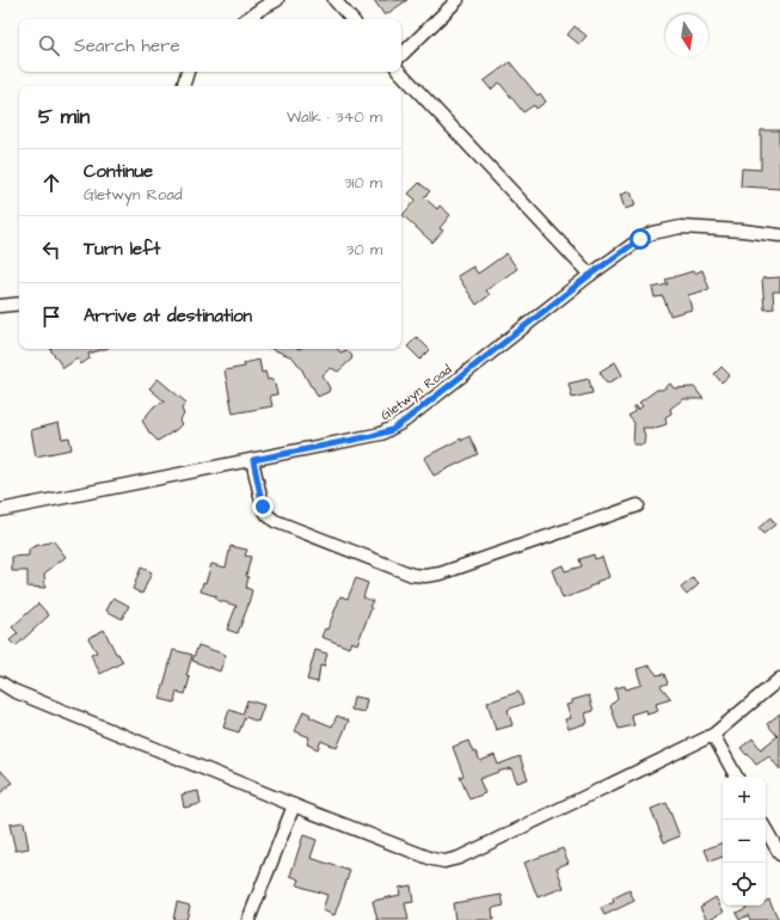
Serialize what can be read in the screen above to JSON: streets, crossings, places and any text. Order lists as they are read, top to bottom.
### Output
{
  "streets": {
    "street": ["Gletwyn Road"]
  },
  "north": "bottom",
  "page": {
    "search": "Search here",
    "heading": ["5 min", "Walk · 340 m"],
    "list": [
      ["Continue", "Gletwyn Road", "310 m"],
      ["Turn left", "30 m"],
      "Arrive at destination"
    ],
    "map_buttons": ["+", "−"]
  }
}
